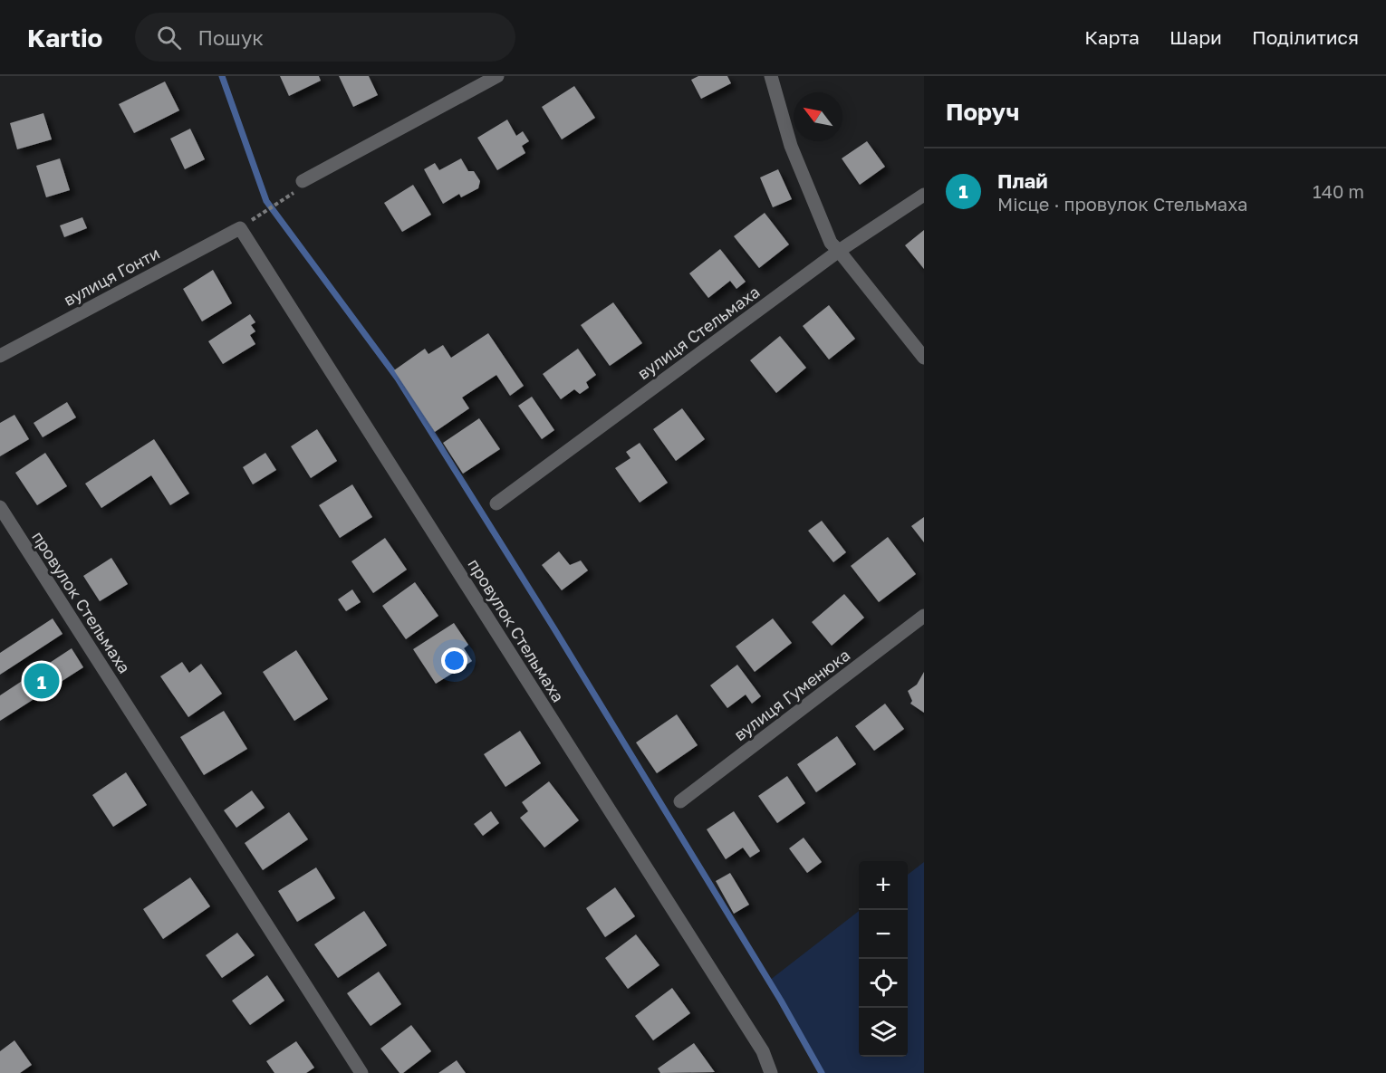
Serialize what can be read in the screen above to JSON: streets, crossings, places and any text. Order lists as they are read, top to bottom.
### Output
{
  "streets": {
    "street": [
      "вулиця Гонти",
      "вулиця Стельмаха",
      "провулок Стельмаха",
      "вулиця Гуменюка"
    ]
  },
  "crossings": [
    ["вулиця Гонти", "провулок Стельмаха"]
  ],
  "north": "top left",
  "page": {
    "header": "Kartio",
    "search": "Пошук",
    "nav": ["Карта", "Шари", "Поділитися"],
    "heading": "Поруч",
    "list": [
      {
        "mark": "1",
        "name": "Плай",
        "note": "Місце · провулок Стельмаха",
        "value": "140 m"
      }
    ],
    "pins": "1",
    "map_buttons": ["+", "−"]
  }
}
